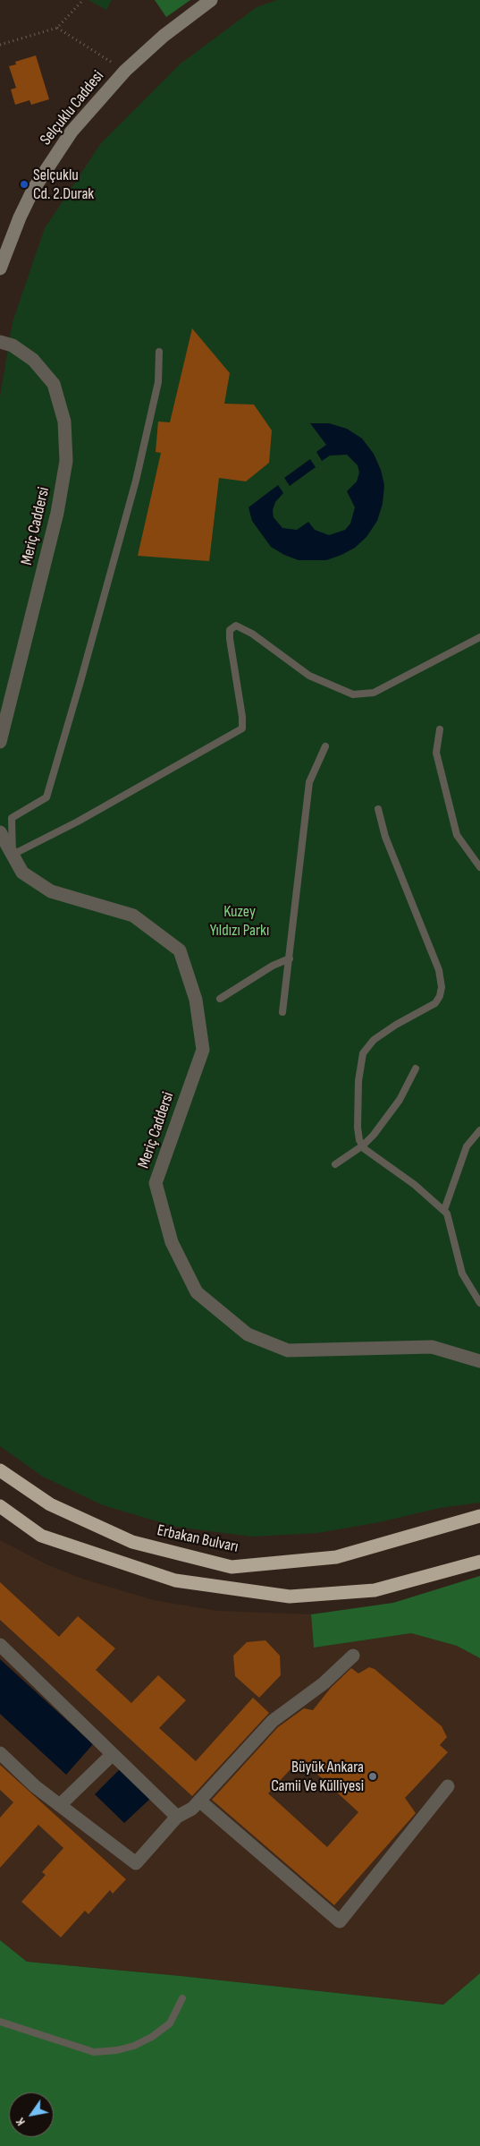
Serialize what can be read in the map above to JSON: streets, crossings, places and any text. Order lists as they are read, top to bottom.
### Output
{
  "streets": {
    "highway": ["Erbakan Bulvarı"],
    "street": ["Selçuklu Caddesi", "Meriç Caddersi"]
  },
  "parks": ["Kuzey Yıldızı Parkı"],
  "places": ["Selçuklu Cd. 2.Durak", "Büyük Ankara Camii Ve Külliyesi"],
  "north": "bottom left"
}
